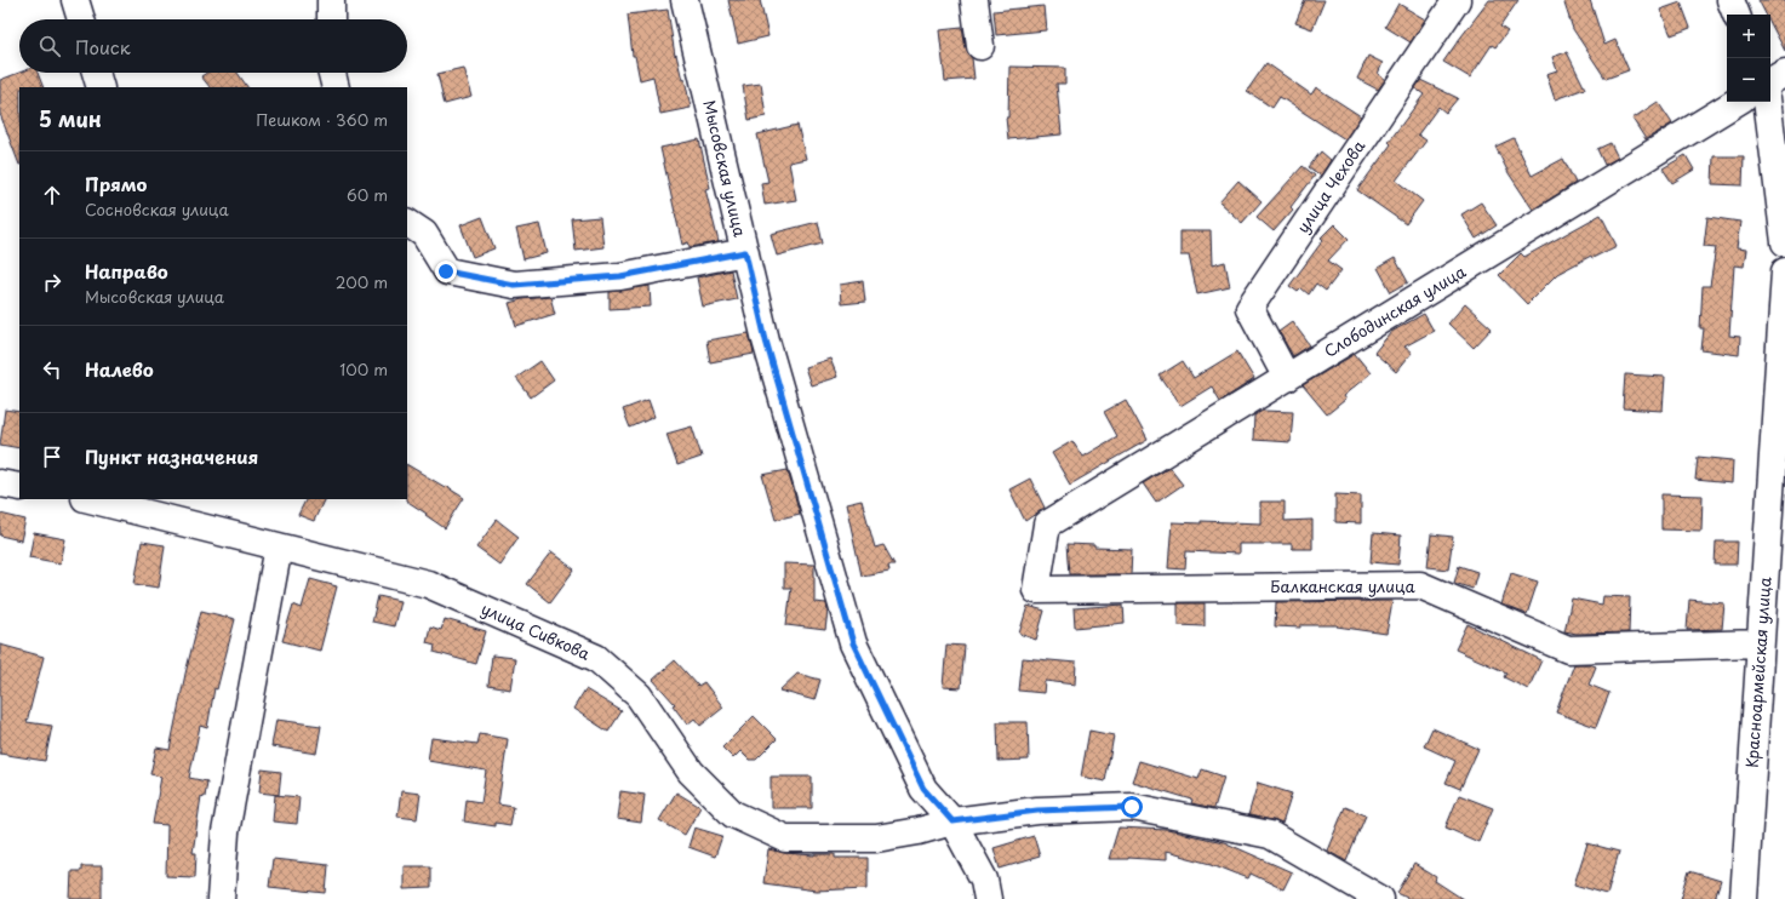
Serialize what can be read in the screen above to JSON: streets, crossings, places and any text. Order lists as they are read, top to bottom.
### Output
{
  "streets": {
    "street": [
      "Мысовская улица",
      "улица Чехова",
      "Слободинская улица",
      "Балканская улица",
      "улица Сивкова",
      "Красноармейская улица"
    ]
  },
  "crossings": [
    ["Мысовская улица", "улица Сивкова"],
    ["улица Чехова", "Слободинская улица"],
    ["Слободинская улица", "Балканская улица"],
    ["Балканская улица", "Красноармейская улица"]
  ],
  "page": {
    "map_buttons": ["+", "−"],
    "search": "Поиск",
    "heading": ["5 мин", "Пешком · 360 m"],
    "list": [
      ["Прямо", "Сосновская улица", "60 m"],
      ["Направо", "Мысовская улица", "200 m"],
      ["Налево", "100 m"],
      "Пункт назначения"
    ]
  }
}
